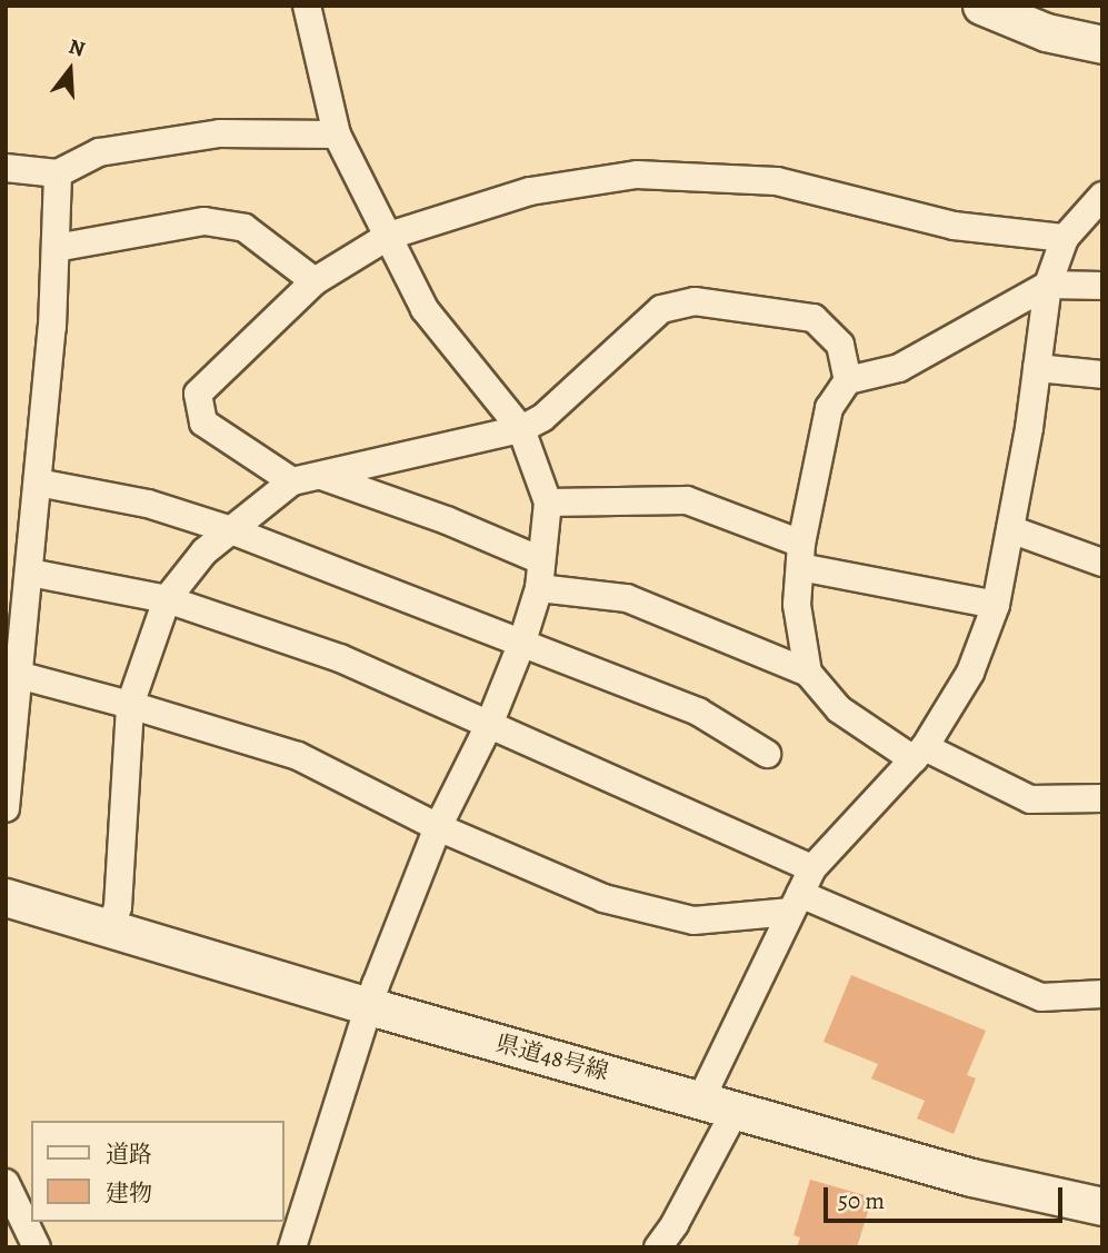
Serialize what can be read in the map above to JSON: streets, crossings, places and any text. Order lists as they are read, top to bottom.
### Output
{
  "streets": {
    "main road": ["県道48号線"]
  },
  "legend": ["道路", "建物"],
  "scale_bar": "50 m",
  "north": "top"
}
